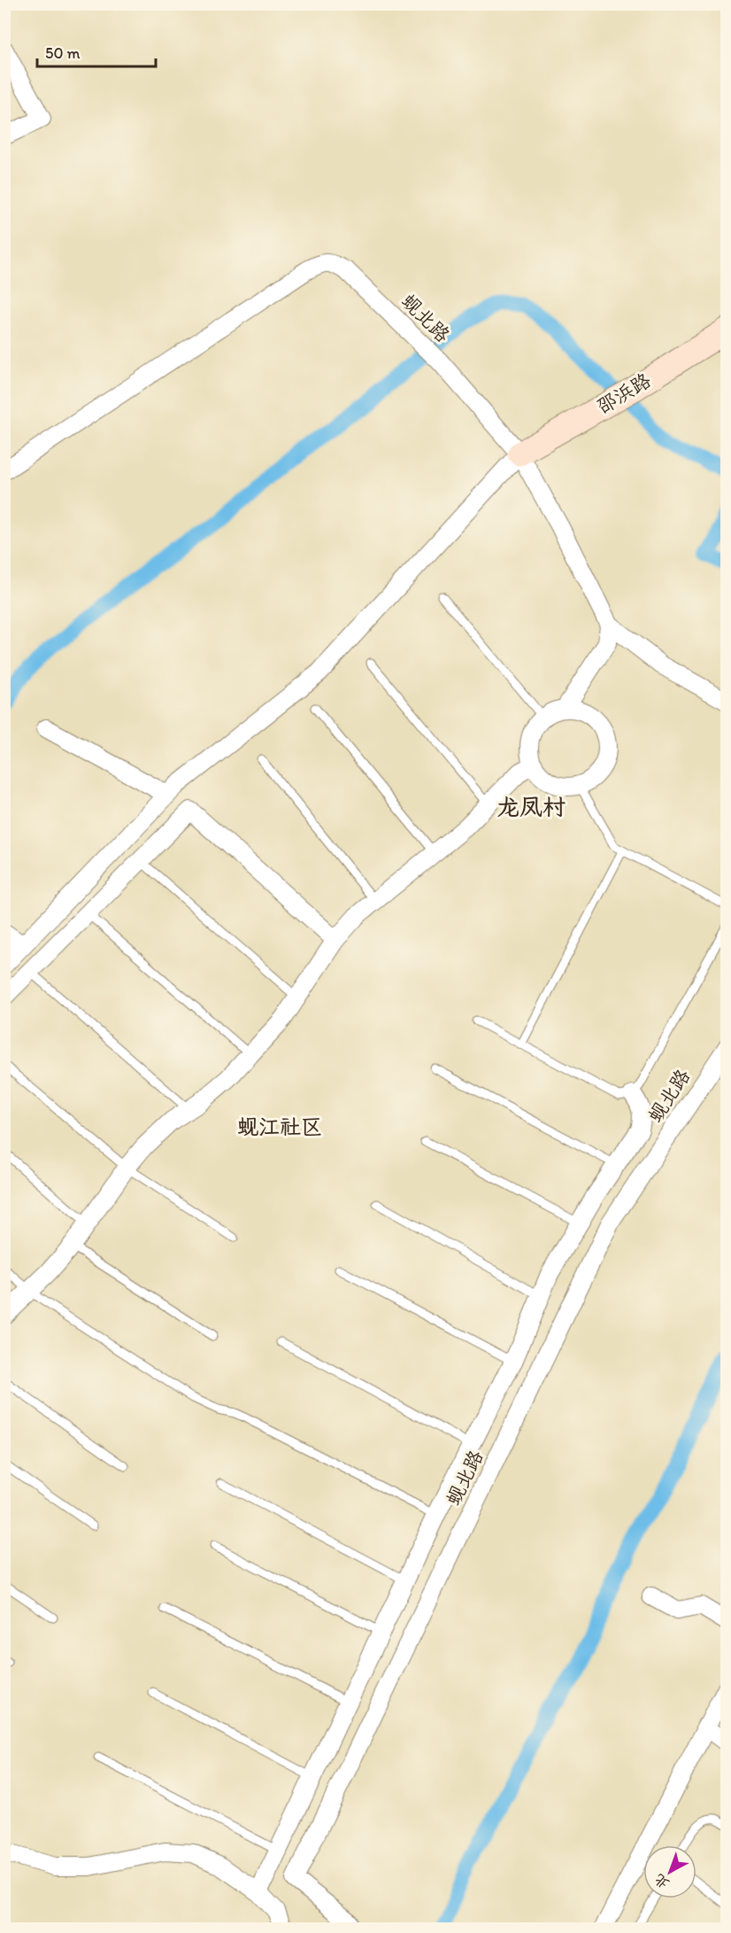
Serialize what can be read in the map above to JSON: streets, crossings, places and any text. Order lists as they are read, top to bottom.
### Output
{
  "streets": {
    "street": ["蚬北路", "邵浜路"]
  },
  "crossings": [
    ["蚬北路", "邵浜路"]
  ],
  "districts": ["龙凤村", "蚬江社区"],
  "scale_bar": "50 m",
  "north": "bottom left"
}
